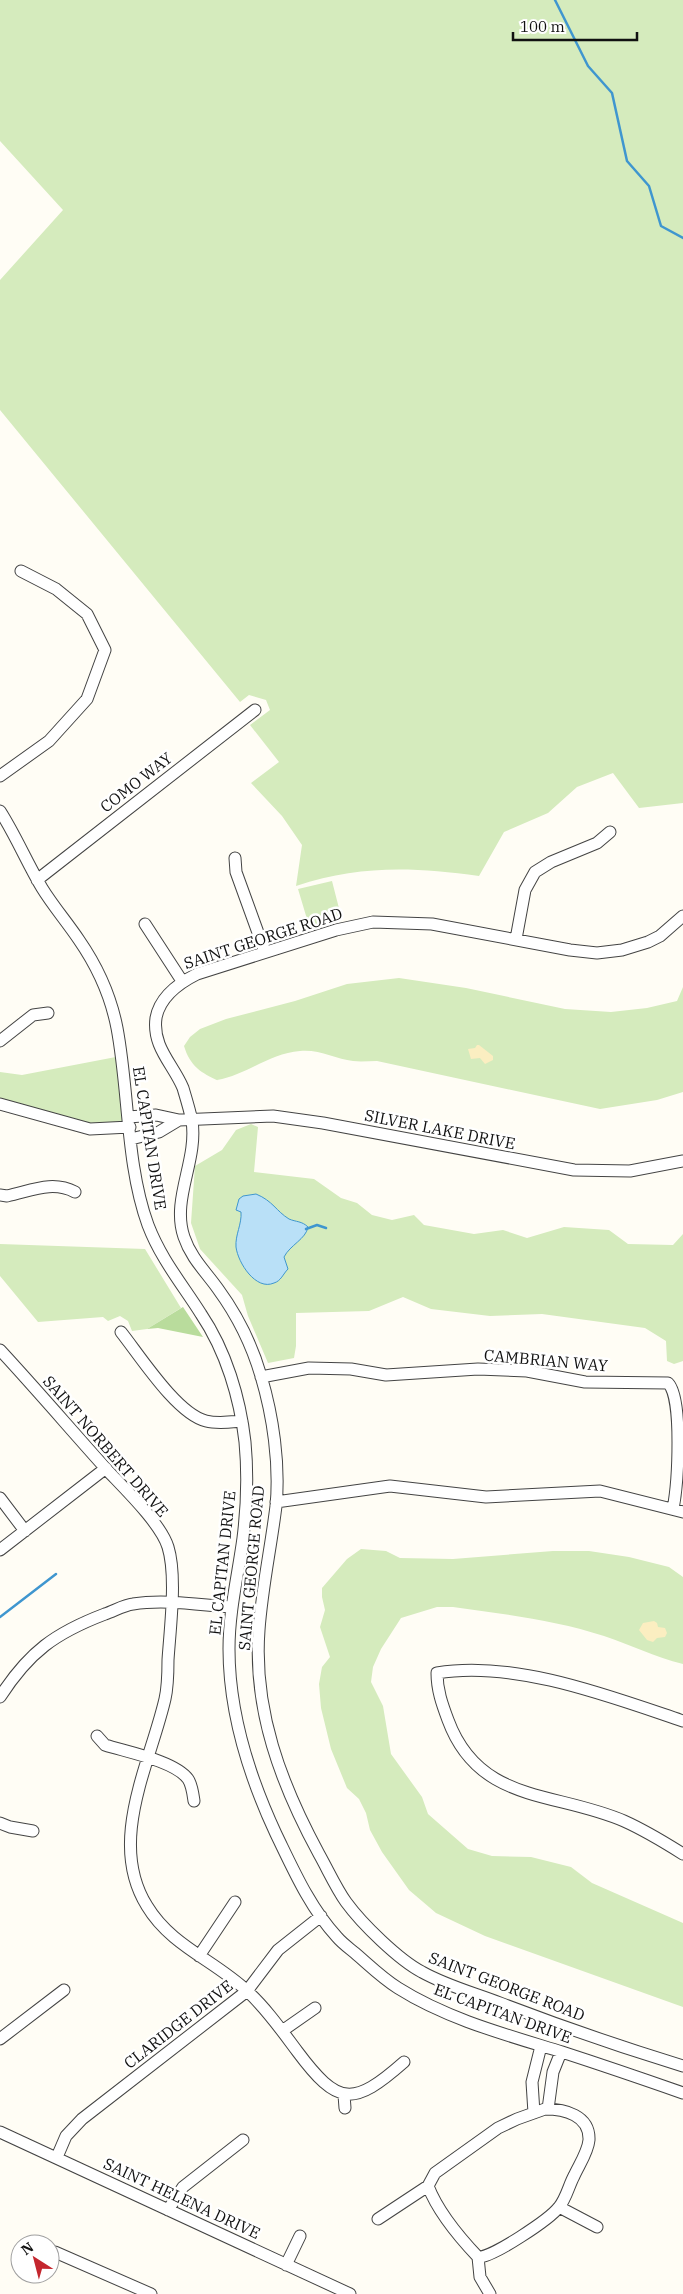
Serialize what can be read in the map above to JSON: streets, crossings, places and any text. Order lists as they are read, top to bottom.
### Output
{
  "streets": {
    "street": [
      "COMO WAY",
      "SAINT GEORGE ROAD",
      "SILVER LAKE DRIVE",
      "EL CAPITAN DRIVE",
      "CAMBRIAN WAY",
      "SAINT NORBERT DRIVE",
      "CLARIDGE DRIVE",
      "SAINT HELENA DRIVE"
    ]
  },
  "crossings": [
    ["COMO WAY", "EL CAPITAN DRIVE"],
    ["SAINT GEORGE ROAD", "SILVER LAKE DRIVE"],
    ["SAINT GEORGE ROAD", "CAMBRIAN WAY"],
    ["EL CAPITAN DRIVE", "CLARIDGE DRIVE"],
    ["SAINT NORBERT DRIVE", "CLARIDGE DRIVE"],
    ["CLARIDGE DRIVE", "SAINT HELENA DRIVE"]
  ],
  "scale_bar": "100 m",
  "north": "top left"
}
